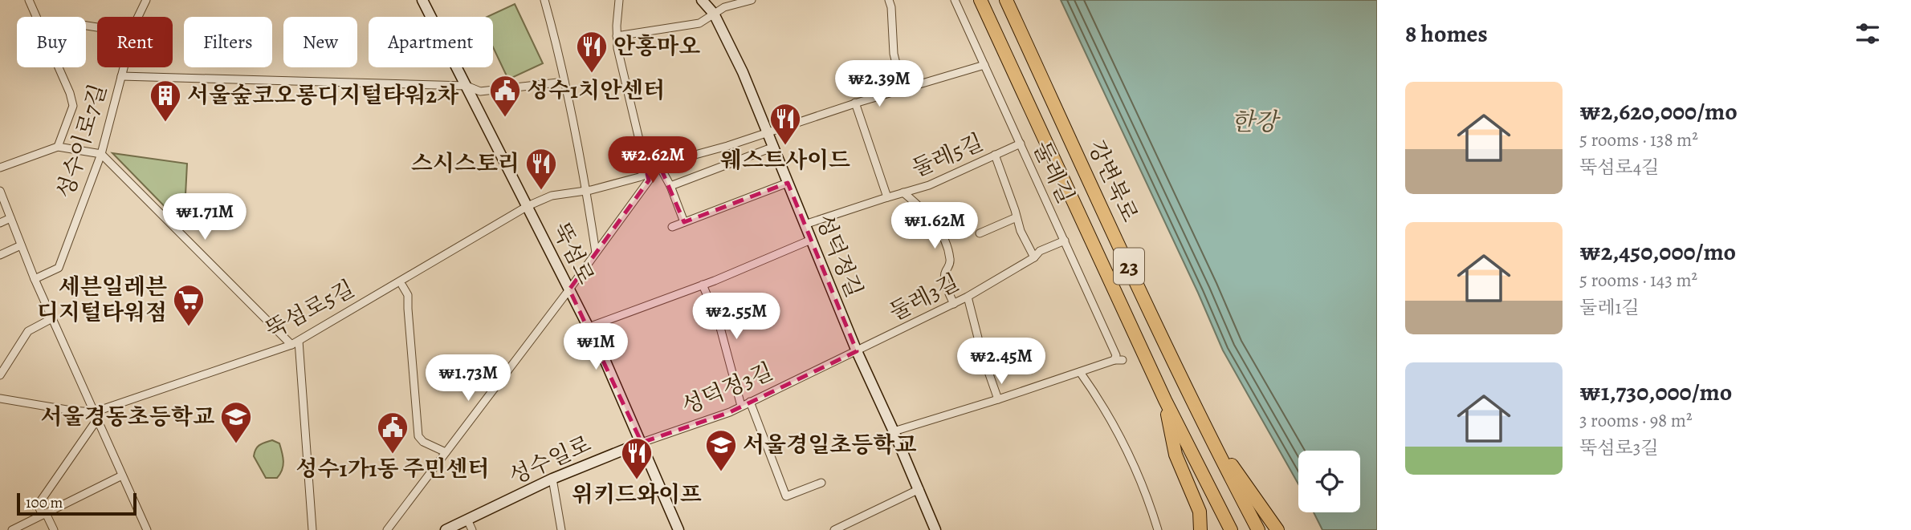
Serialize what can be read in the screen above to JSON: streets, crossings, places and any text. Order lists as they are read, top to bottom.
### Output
{
  "streets": {
    "highway": ["강변북로", "23"],
    "street": [
      "성수이로7길",
      "둘레5길",
      "둘레길",
      "뚝섬로",
      "성덕정길",
      "둘레3길",
      "뚝섬로5길",
      "성덕정3길",
      "성수일로"
    ]
  },
  "crossings": [
    ["둘레5길", "둘레길"],
    ["둘레5길", "성덕정길"],
    ["둘레5길", "뚝섬로5길"],
    ["둘레길", "둘레3길"],
    ["둘레길", "뚝섬로5길"],
    ["뚝섬로", "뚝섬로5길"],
    ["뚝섬로", "성덕정3길"],
    ["뚝섬로", "성수일로"],
    ["성덕정길", "둘레3길"],
    ["성덕정길", "뚝섬로5길"],
    ["성덕정길", "성덕정3길"],
    ["둘레3길", "성덕정3길"],
    ["성덕정3길", "성수일로"]
  ],
  "water": ["한강"],
  "places": {
    "restaurant": [
      "안홍마오",
      "웨스트사이드",
      "스시스토리",
      "위키드와이프"
    ],
    "public building": ["성수1치안센터", "성수1가1동 주민센터"],
    "building": ["서울숲코오롱디지털타워2차"],
    "supermarket": ["세븐일레븐 디지털타워점"],
    "school or university": ["서울경동초등학교", "서울경일초등학교"]
  },
  "scale_bar": "100 m",
  "page": {
    "heading": "8 homes",
    "chip": [
      "Buy",
      "Rent",
      "Filters",
      "New",
      "Apartment"
    ],
    "price": [
      "₩2.39M",
      "₩2.62M",
      "₩1.71M",
      "₩1.62M",
      "₩2.55M",
      "₩1M",
      "₩2.45M",
      "₩1.73M"
    ],
    "list": [
      {
        "name": "₩2,620,000/mo",
        "note": "5 rooms · 138 m² · 뚝섬로4길"
      },
      {
        "name": "₩2,450,000/mo",
        "note": "5 rooms · 143 m² · 둘레1길"
      },
      {
        "name": "₩1,730,000/mo",
        "note": "3 rooms · 98 m² · 뚝섬로3길"
      }
    ],
    "scale": "100 m"
  }
}
